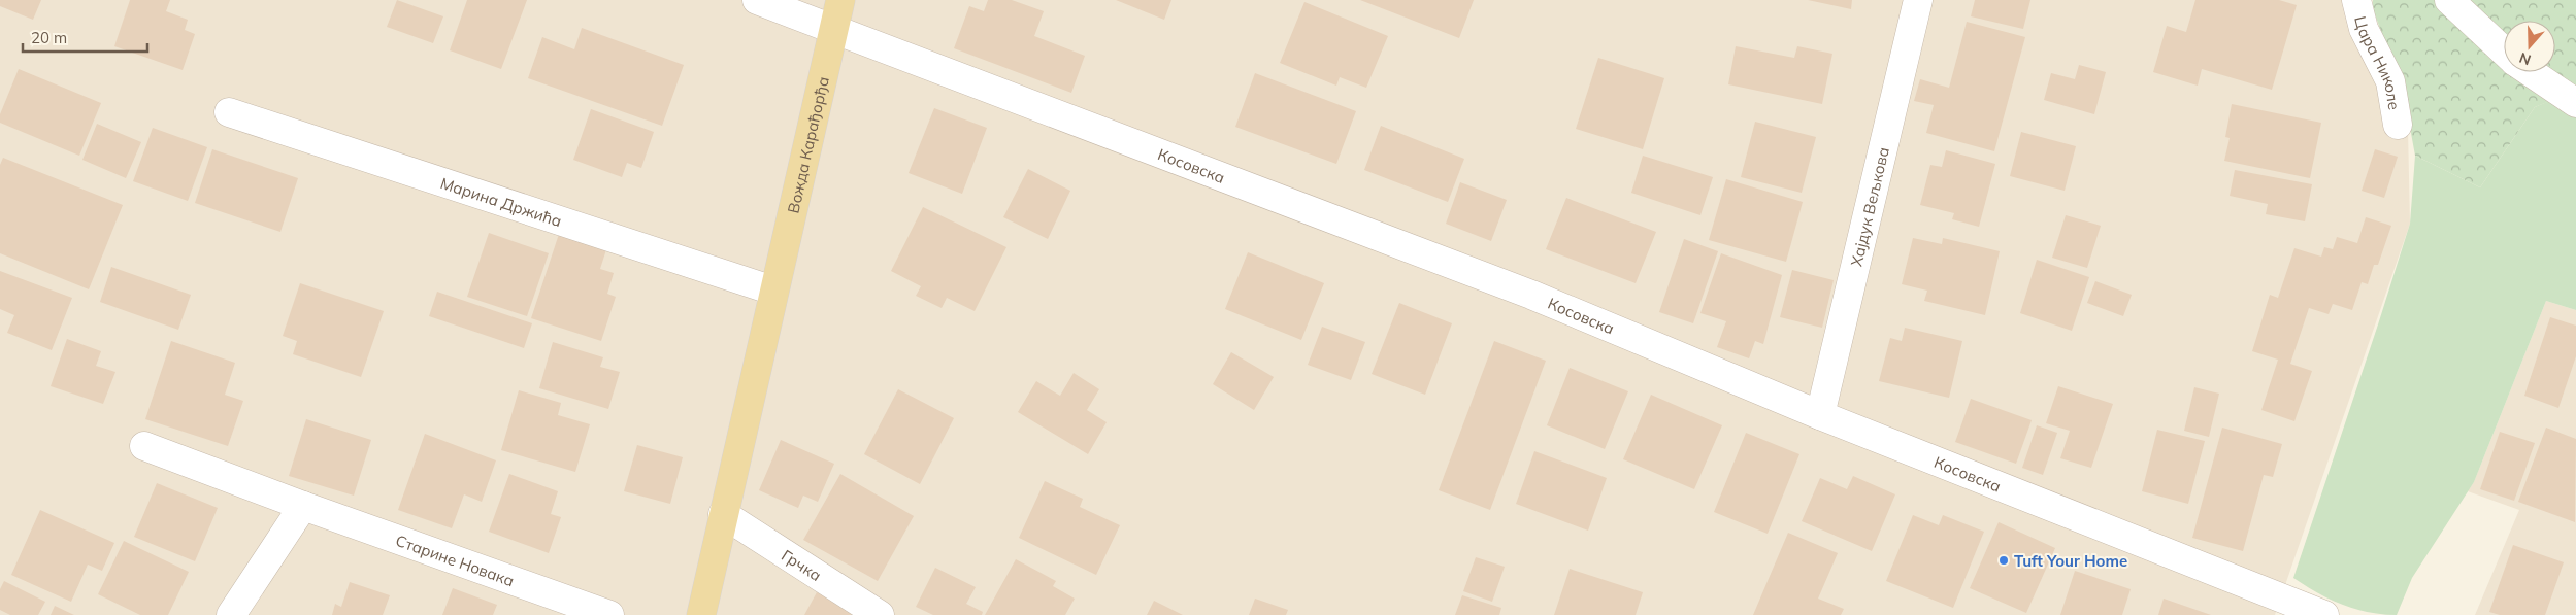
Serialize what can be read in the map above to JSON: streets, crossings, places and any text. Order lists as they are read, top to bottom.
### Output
{
  "streets": {
    "main road": ["Вожда Карађорђа"],
    "street": [
      "Цара Николе",
      "Косовска",
      "Марина Држића",
      "Хајдук Вељкова",
      "Старине Новака",
      "Грчка"
    ]
  },
  "crossings": [
    ["Вожда Карађорђа", "Косовска"],
    ["Вожда Карађорђа", "Марина Држића"],
    ["Вожда Карађорђа", "Грчка"],
    ["Косовска", "Хајдук Вељкова"]
  ],
  "places": ["Tuft Your Home"],
  "scale_bar": "20 m",
  "north": "bottom"
}
